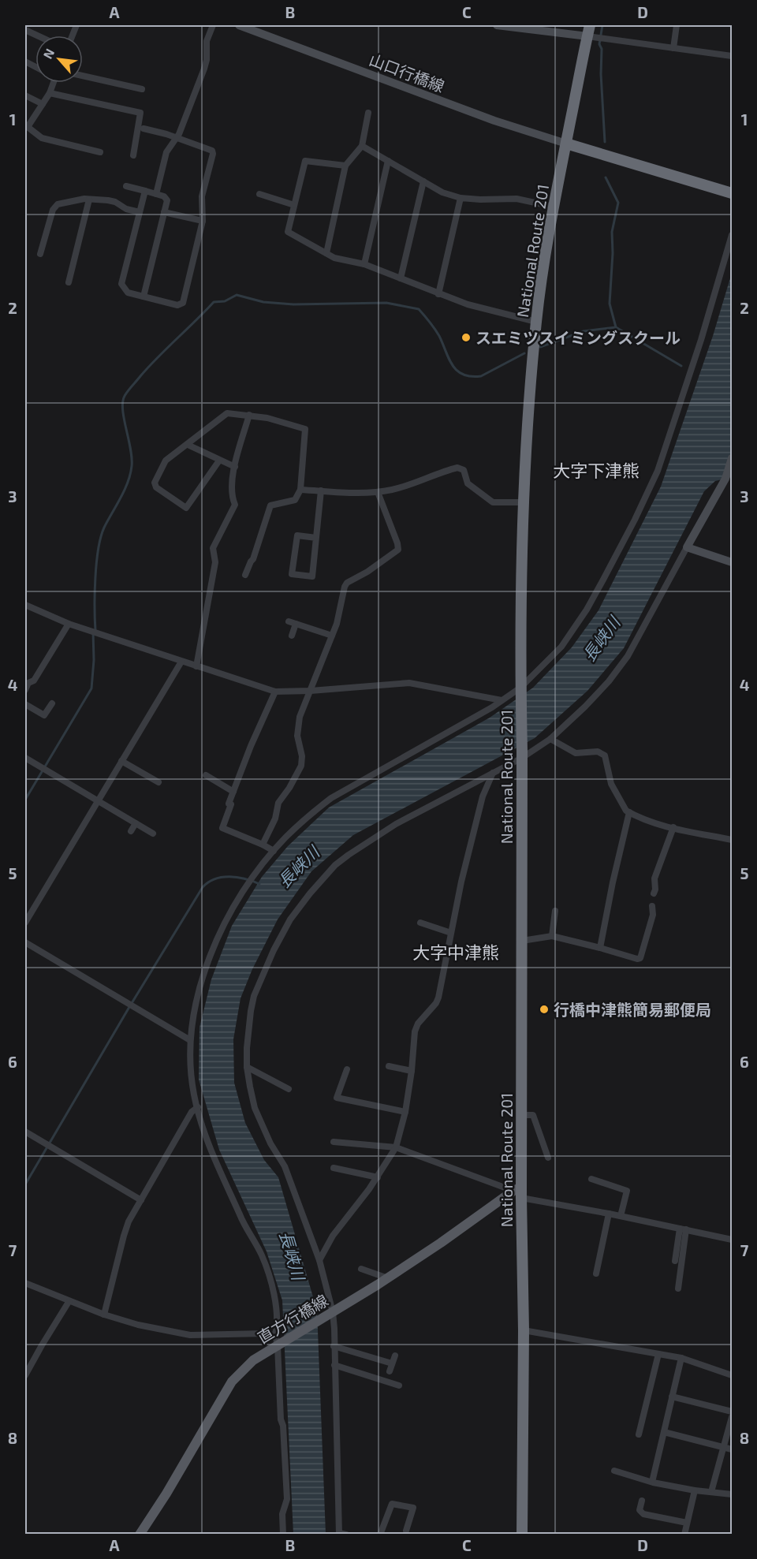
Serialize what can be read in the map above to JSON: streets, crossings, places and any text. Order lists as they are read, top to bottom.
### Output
{
  "streets": {
    "highway": ["National Route 201"],
    "main road": ["山口行橋線", "直方行橋線"]
  },
  "crossings": [
    ["山口行橋線", "National Route 201"],
    ["National Route 201", "直方行橋線"]
  ],
  "districts": ["大字下津熊", "大字中津熊"],
  "water": ["長峡川"],
  "places": ["スエミツスイミングスクール", "行橋中津熊簡易郵便局"],
  "north": "top left",
  "grid": {
    "columns": [
      "A",
      "B",
      "C",
      "D"
    ],
    "rows": [
      "1",
      "2",
      "3",
      "4",
      "5",
      "6",
      "7",
      "8"
    ]
  }
}
